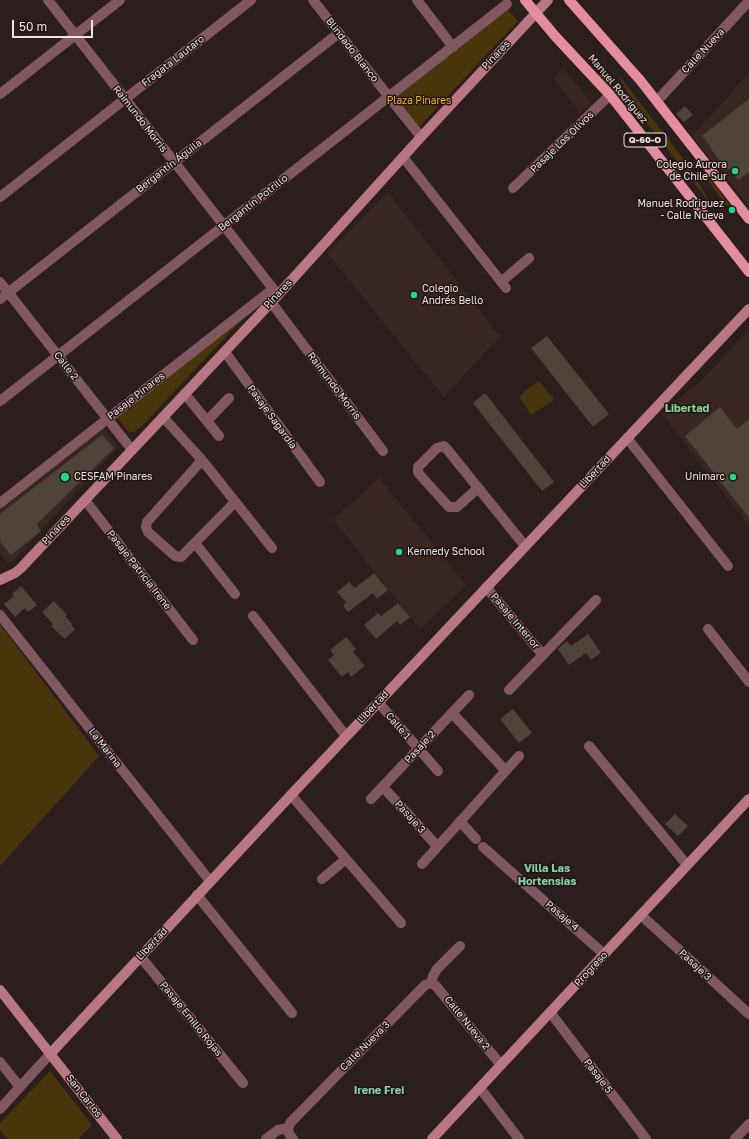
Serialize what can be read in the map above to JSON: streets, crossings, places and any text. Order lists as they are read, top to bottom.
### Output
{
  "streets": {
    "main road": ["Manuel Rodríguez", "Q-60-O"],
    "street": [
      "Blindado Blanco",
      "Calle Nueva",
      "Pinares",
      "Fragata Lautaro",
      "Raimundo Morris",
      "Pasaje Los Olivos",
      "Bergantín Águila",
      "Bergantín Potrillo",
      "Calle 2",
      "Pasaje Pinares",
      "Pasaje Sagardía",
      "Libertad",
      "Pasaje Patricia Irene",
      "Pasaje Interior",
      "Calle 1",
      "Pasaje 2",
      "La Marina",
      "Pasaje 3",
      "Pasaje 4",
      "Progreso",
      "Pasaje Emilio Rojas",
      "Calle Nueva 2",
      "Calle Nueva 3",
      "Pasaje 5",
      "San Carlos"
    ]
  },
  "crossings": [
    ["Blindado Blanco", "Pinares"],
    ["Blindado Blanco", "Bergantín Águila"],
    ["Blindado Blanco", "Bergantín Potrillo"],
    ["Calle Nueva", "Q-60-O"],
    ["Pinares", "Manuel Rodríguez"],
    ["Pinares", "Raimundo Morris"],
    ["Pinares", "Calle 2"],
    ["Pinares", "Pasaje Pinares"],
    ["Pinares", "Pasaje Sagardía"],
    ["Pinares", "Pasaje Patricia Irene"],
    ["Fragata Lautaro", "Raimundo Morris"],
    ["Manuel Rodríguez", "Pasaje Los Olivos"],
    ["Raimundo Morris", "Bergantín Águila"],
    ["Raimundo Morris", "Bergantín Potrillo"],
    ["Raimundo Morris", "Pasaje Pinares"],
    ["Bergantín Águila", "Calle 2"],
    ["Bergantín Potrillo", "Calle 2"],
    ["Calle 2", "Pasaje Pinares"],
    ["Libertad", "Pasaje Interior"],
    ["Libertad", "Calle 1"],
    ["Libertad", "La Marina"],
    ["Libertad", "Pasaje Emilio Rojas"],
    ["Libertad", "San Carlos"],
    ["Calle 1", "Pasaje 2"],
    ["Pasaje 2", "Pasaje 3"],
    ["Pasaje 3", "Progreso"],
    ["Pasaje 4", "Progreso"],
    ["Progreso", "Calle Nueva 2"],
    ["Progreso", "Pasaje 5"],
    ["Calle Nueva 2", "Calle Nueva 3"]
  ],
  "districts": ["Libertad", "Villa Las Hortensias", "Irene Frei"],
  "parks": ["Plaza Pinares"],
  "places": [
    "Colegio Aurora de Chile Sur",
    "Manuel Rodriguez - Calle Nueva",
    "Colegio Andrés Bello",
    "CESFAM Pinares",
    "Unimarc",
    "Kennedy School"
  ],
  "scale_bar": "50 m"
}
